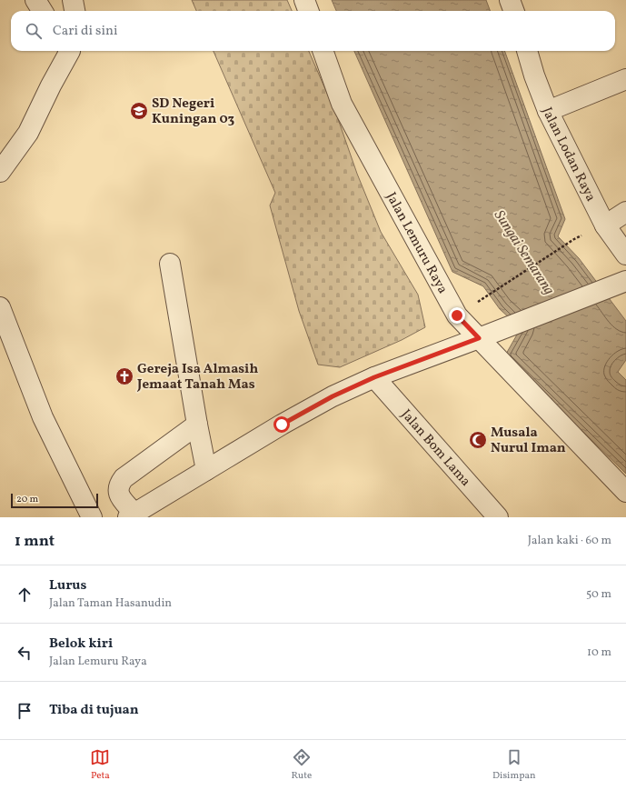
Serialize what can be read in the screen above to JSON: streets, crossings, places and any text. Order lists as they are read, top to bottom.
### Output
{
  "streets": {
    "street": ["Jalan Lodan Raya", "Jalan Lemuru Raya", "Jalan Bom Lama"]
  },
  "water": ["Sungai Semarang"],
  "places": {
    "school or university": ["SD Negeri Kuningan 03"],
    "church": ["Gereja Isa Almasih Jemaat Tanah Mas"],
    "mosque": ["Musala Nurul Iman"]
  },
  "scale_bar": "20 m",
  "page": {
    "search": "Cari di sini",
    "scale": "20 m",
    "heading": ["1 mnt", "Jalan kaki · 60 m"],
    "list": [
      ["Lurus", "Jalan Taman Hasanudin", "50 m"],
      ["Belok kiri", "Jalan Lemuru Raya", "10 m"],
      "Tiba di tujuan"
    ],
    "nav": ["Peta", "Rute", "Disimpan"]
  }
}
